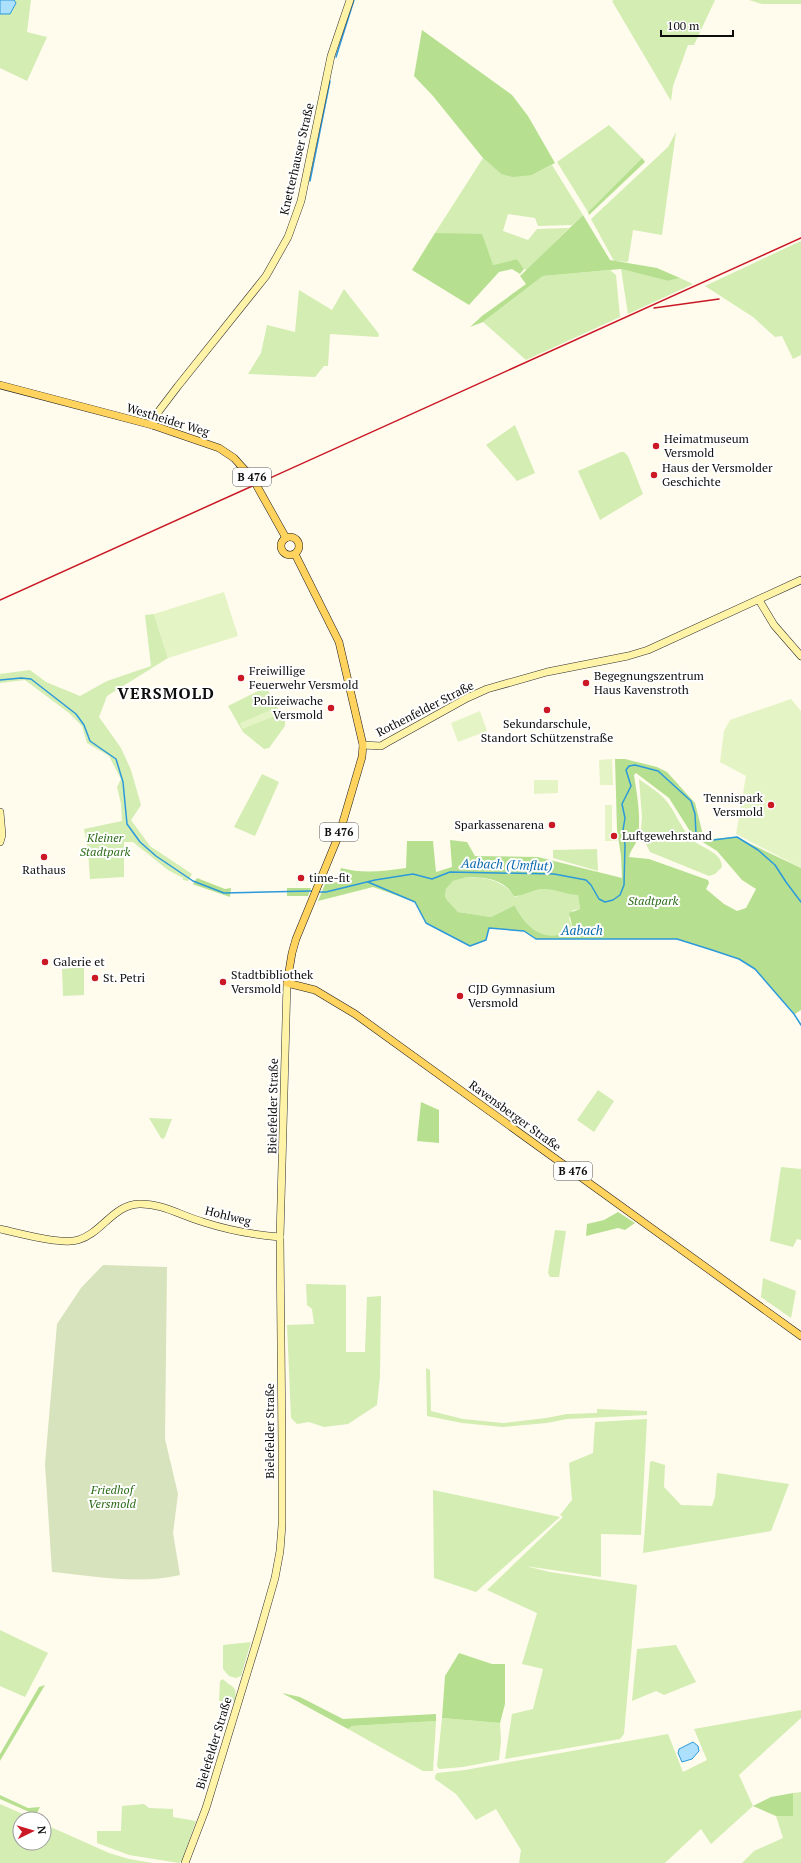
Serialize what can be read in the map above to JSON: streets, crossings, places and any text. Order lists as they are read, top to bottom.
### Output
{
  "streets": {
    "main road": [
      "Knetterhauser Straße",
      "Westheider Weg",
      "B 476",
      "Rothenfelder Straße",
      "Bielefelder Straße",
      "Ravensberger Straße",
      "Hohlweg"
    ]
  },
  "crossings": [
    ["Knetterhauser Straße", "Westheider Weg"],
    ["Westheider Weg", "B 476"],
    ["B 476", "Rothenfelder Straße"],
    ["B 476", "Bielefelder Straße"],
    ["B 476", "Ravensberger Straße"],
    ["Bielefelder Straße", "Ravensberger Straße"],
    ["Bielefelder Straße", "Hohlweg"]
  ],
  "districts": ["VERSMOLD"],
  "water": ["Aabach (Umflut)", "Aabach"],
  "parks": ["Kleiner Stadtpark", "Stadtpark", "Friedhof Versmold"],
  "places": [
    "Heimatmuseum Versmold",
    "Haus der Versmolder Geschichte",
    "Freiwillige Feuerwehr Versmold",
    "Begegnungszentrum Haus Kavenstroth",
    "Polizeiwache Versmold",
    "Sekundarschule, Standort Schützenstraße",
    "Tennispark Versmold",
    "Sparkassenarena",
    "Luftgewehrstand",
    "Rathaus",
    "time-fit",
    "Galerie et",
    "St. Petri",
    "Stadtbibliothek Versmold",
    "CJD Gymnasium Versmold"
  ],
  "scale_bar": "100 m",
  "north": "right"
}
